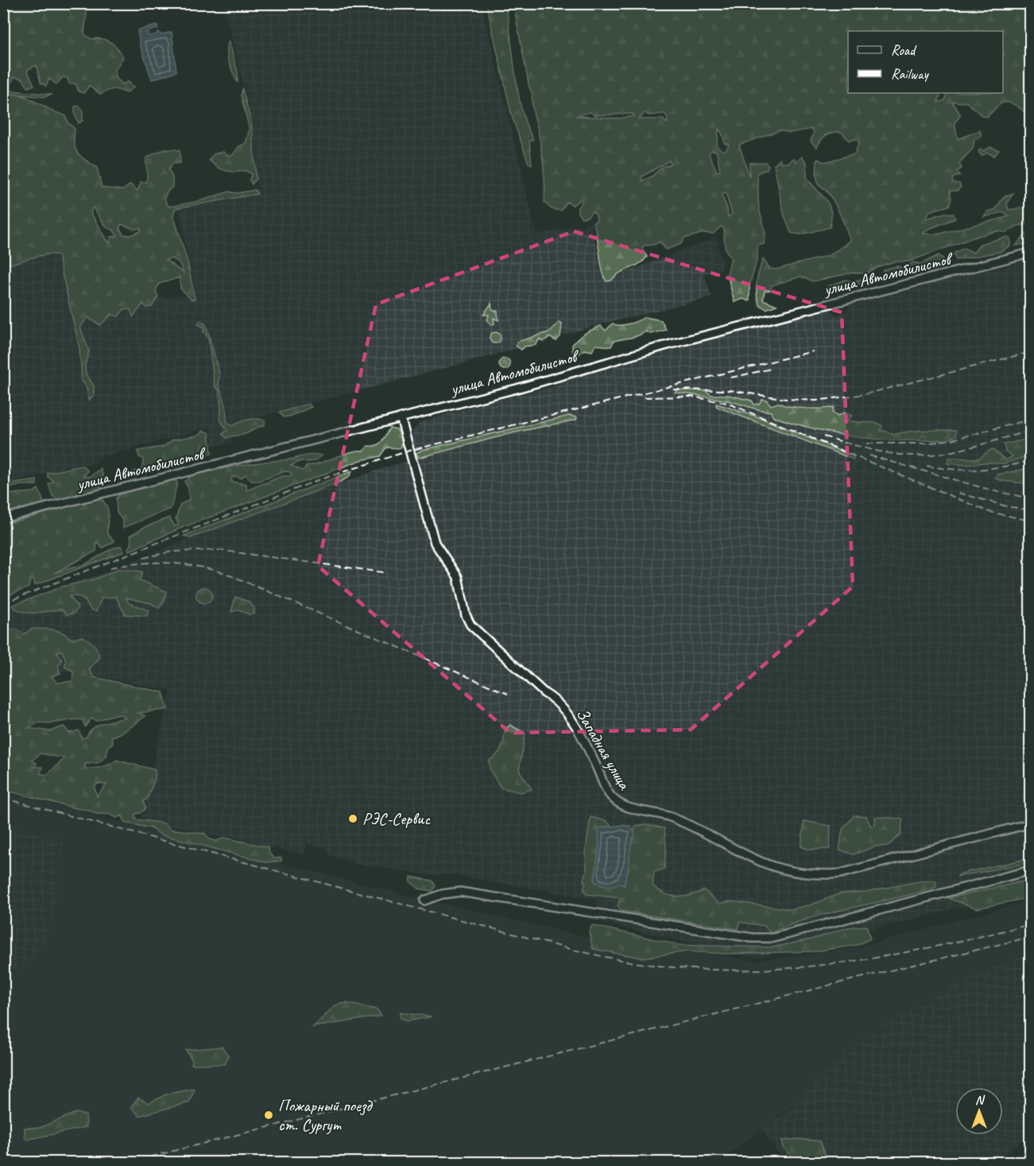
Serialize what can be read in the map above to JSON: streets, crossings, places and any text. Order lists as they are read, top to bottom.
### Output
{
  "streets": {
    "street": ["улица Автомобилистов", "Западная улица"]
  },
  "crossings": [
    ["улица Автомобилистов", "Западная улица"]
  ],
  "places": ["РЭС-Сервис", "Пожарный поезд ст. Сургут"],
  "legend": ["Road", "Railway"],
  "north": "top"
}
